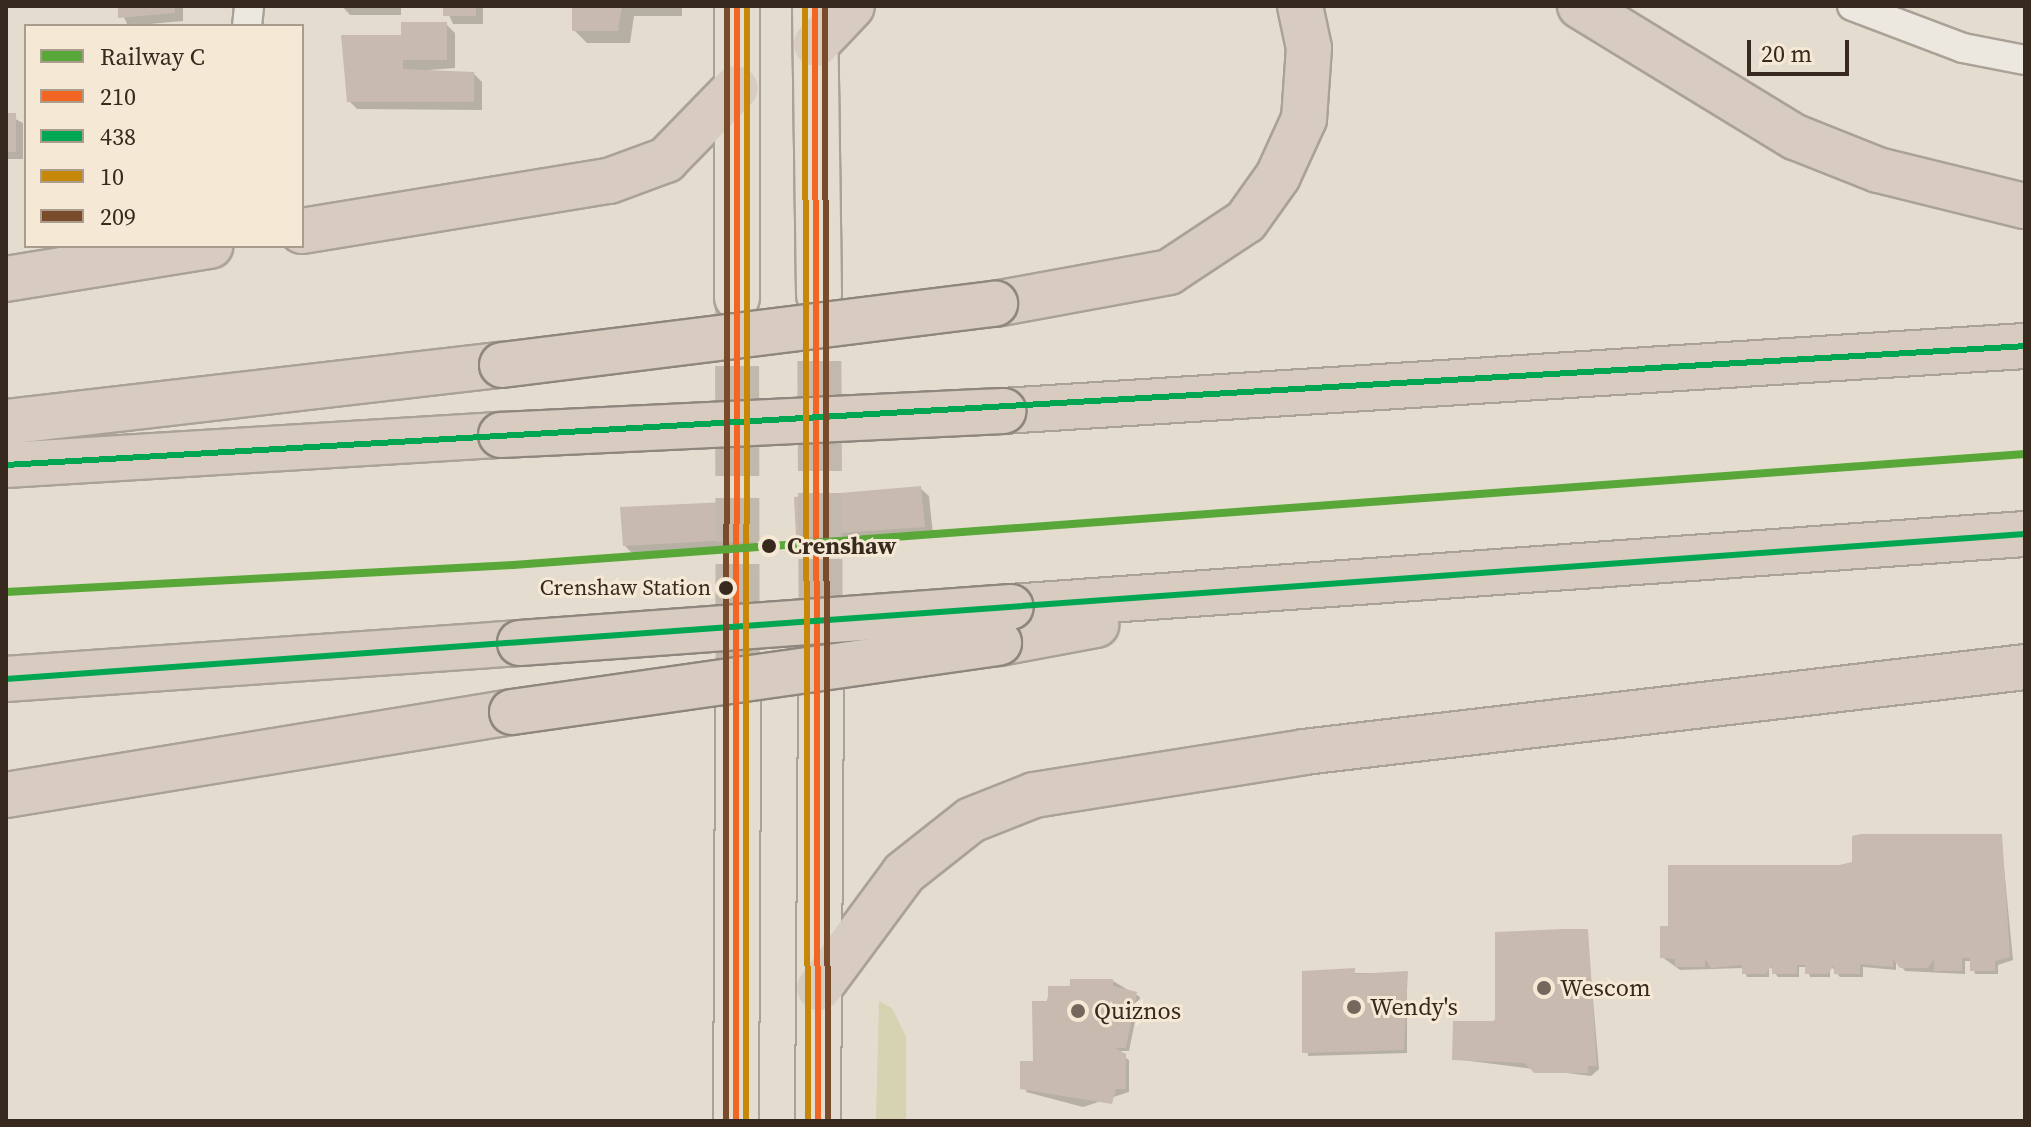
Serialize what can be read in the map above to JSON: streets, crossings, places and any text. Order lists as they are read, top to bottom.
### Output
{
  "places": [
    "Crenshaw",
    "Crenshaw Station",
    "Wescom",
    "Wendy's",
    "Quiznos"
  ],
  "lines": [
    "transit line 210",
    "transit line 10",
    "transit line 209",
    "transit line 438",
    "rail line C"
  ],
  "legend": [
    "Railway C",
    "210",
    "438",
    "10",
    "209"
  ],
  "scale_bar": "20 m"
}
